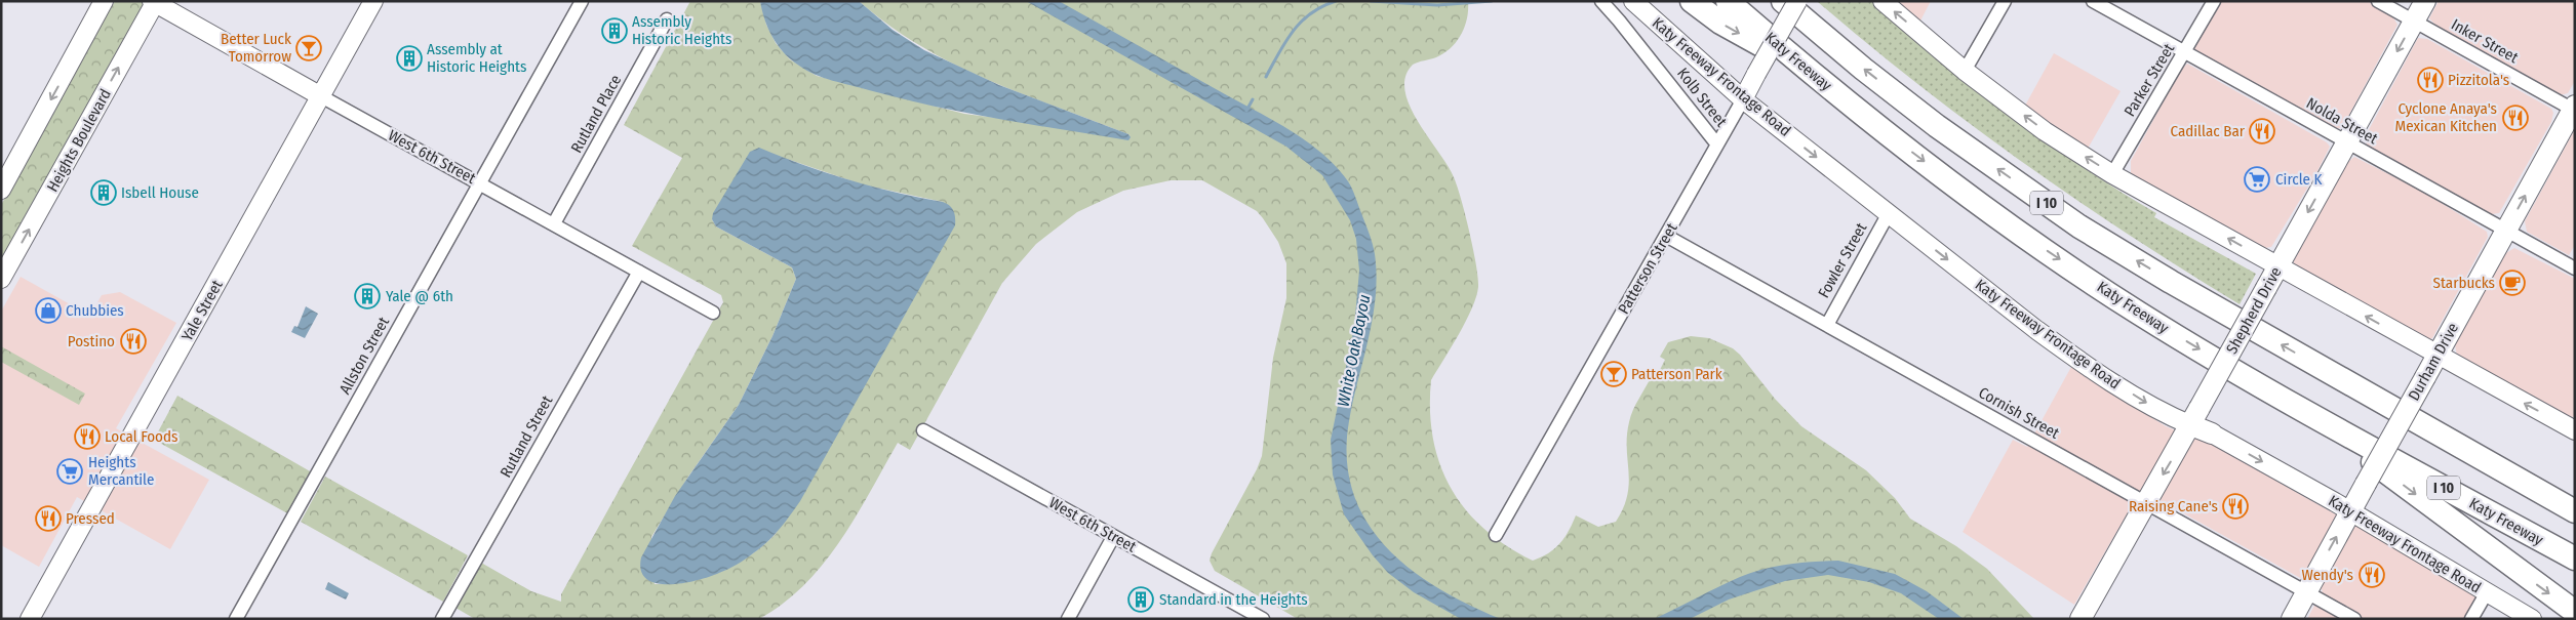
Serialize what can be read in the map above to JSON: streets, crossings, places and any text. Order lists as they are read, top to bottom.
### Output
{
  "streets": {
    "highway": ["Katy Freeway", "I 10"],
    "main road": [
      "Katy Freeway Frontage Road",
      "Heights Boulevard",
      "West 6th Street",
      "Patterson Street",
      "Yale Street",
      "Shepherd Drive",
      "Durham Drive"
    ],
    "street": [
      "Inker Street",
      "Parker Street",
      "Kolb Street",
      "Rutland Place",
      "Nolda Street",
      "Fowler Street",
      "Allston Street",
      "Cornish Street",
      "Rutland Street"
    ]
  },
  "crossings": [
    ["Inker Street", "Shepherd Drive"],
    ["Inker Street", "Durham Drive"],
    ["Katy Freeway Frontage Road", "Fowler Street"],
    ["Katy Freeway Frontage Road", "Patterson Street"],
    ["Katy Freeway Frontage Road", "Shepherd Drive"],
    ["Katy Freeway Frontage Road", "Durham Drive"],
    ["Parker Street", "Nolda Street"],
    ["Kolb Street", "Patterson Street"],
    ["Rutland Place", "West 6th Street"],
    ["Nolda Street", "Shepherd Drive"],
    ["Nolda Street", "Durham Drive"],
    ["Heights Boulevard", "West 6th Street"],
    ["West 6th Street", "Yale Street"],
    ["West 6th Street", "Allston Street"],
    ["West 6th Street", "Rutland Street"],
    ["Fowler Street", "Cornish Street"],
    ["Patterson Street", "Cornish Street"],
    ["Shepherd Drive", "Cornish Street"],
    ["Durham Drive", "Cornish Street"]
  ],
  "one_way": ["Katy Freeway Frontage Road", "Shepherd Drive", "Durham Drive"],
  "water": ["White Oak Bayou"],
  "places": {
    "building": [
      "Assembly Historic Heights",
      "Assembly at Historic Heights",
      "Isbell House",
      "Yale @ 6th",
      "Standard in the Heights"
    ],
    "bar": ["Better Luck Tomorrow", "Patterson Park"],
    "restaurant": [
      "Pizzitola's",
      "Cyclone Anaya's Mexican Kitchen",
      "Cadillac Bar",
      "Postino",
      "Local Foods",
      "Raising Cane's",
      "Pressed",
      "Wendy's"
    ],
    "supermarket": ["Circle K", "Heights Mercantile"],
    "cafe": ["Starbucks"],
    "shop": ["Chubbies"]
  }
}
